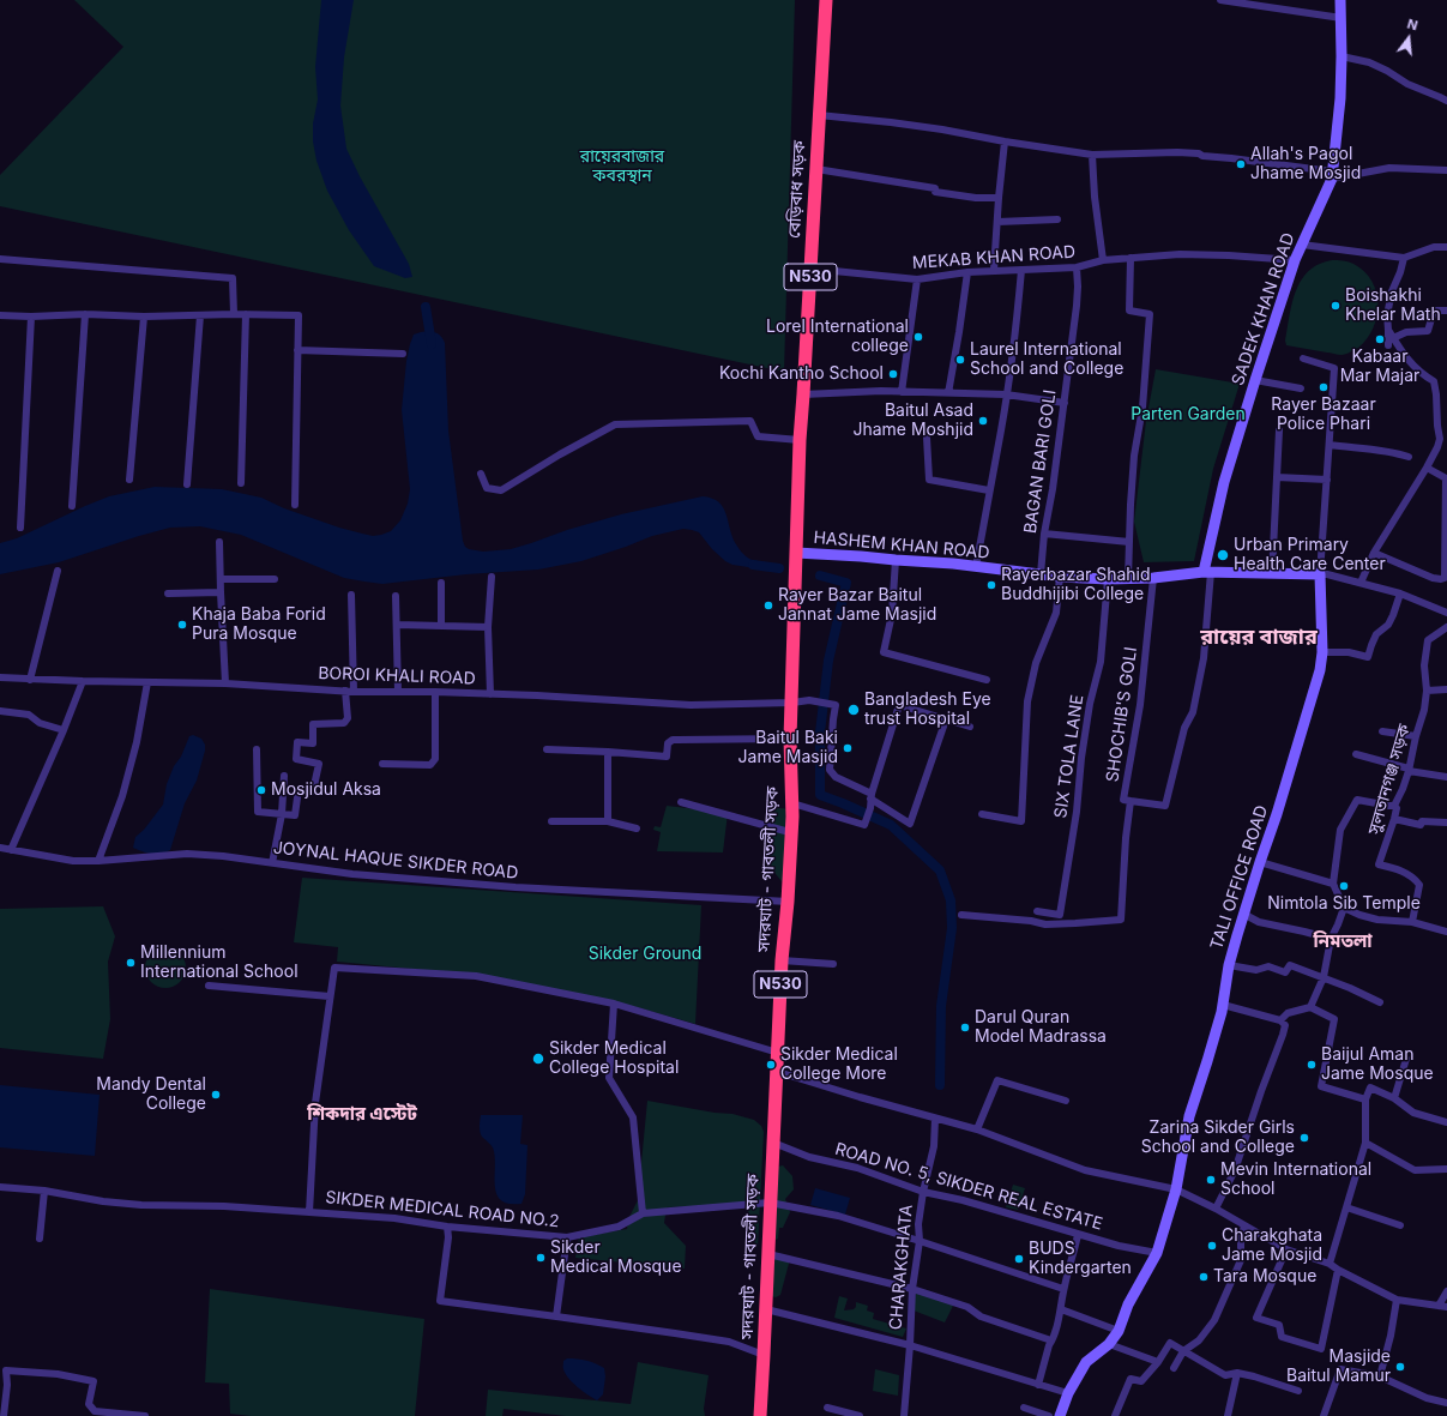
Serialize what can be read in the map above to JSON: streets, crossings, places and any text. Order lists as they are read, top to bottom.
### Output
{
  "streets": {
    "highway": ["বেড়িবাধ সড়ক", "N530", "সদরঘাট - গাবতলী সড়ক"],
    "street": [
      "MEKAB KHAN ROAD",
      "SADEK KHAN ROAD",
      "BAGAN BARI GOLI",
      "HASHEM KHAN ROAD",
      "BOROI KHALI ROAD",
      "SHOCHIB'S GOLI",
      "SIX TOLA LANE",
      "সুলতানগঞ্জ সড়ক",
      "JOYNAL HAQUE SIKDER ROAD",
      "TALI OFFICE ROAD",
      "ROAD NO. 5, SIKDER REAL ESTATE",
      "SIKDER MEDICAL ROAD NO.2",
      "CHARAKGHATA"
    ]
  },
  "crossings": [
    ["বেড়িবাধ সড়ক", "MEKAB KHAN ROAD"],
    ["বেড়িবাধ সড়ক", "HASHEM KHAN ROAD"],
    ["বেড়িবাধ সড়ক", "সদরঘাট - গাবতলী সড়ক"],
    ["MEKAB KHAN ROAD", "SADEK KHAN ROAD"],
    ["MEKAB KHAN ROAD", "BAGAN BARI GOLI"],
    ["SADEK KHAN ROAD", "HASHEM KHAN ROAD"],
    ["BAGAN BARI GOLI", "HASHEM KHAN ROAD"],
    ["HASHEM KHAN ROAD", "SHOCHIB'S GOLI"],
    ["HASHEM KHAN ROAD", "SIX TOLA LANE"],
    ["HASHEM KHAN ROAD", "সদরঘাট - গাবতলী সড়ক"],
    ["HASHEM KHAN ROAD", "TALI OFFICE ROAD"],
    ["BOROI KHALI ROAD", "সদরঘাট - গাবতলী সড়ক"],
    ["JOYNAL HAQUE SIKDER ROAD", "সদরঘাট - গাবতলী সড়ক"],
    ["সদরঘাট - গাবতলী সড়ক", "ROAD NO. 5, SIKDER REAL ESTATE"],
    ["সদরঘাট - গাবতলী সড়ক", "SIKDER MEDICAL ROAD NO.2"],
    ["TALI OFFICE ROAD", "ROAD NO. 5, SIKDER REAL ESTATE"],
    ["ROAD NO. 5, SIKDER REAL ESTATE", "CHARAKGHATA"],
    ["SIKDER MEDICAL ROAD NO.2", "CHARAKGHATA"]
  ],
  "districts": ["রায়ের বাজার", "নিমতলা", "শিকদার এস্টেট"],
  "parks": ["রায়েরবাজার কবরস্থান", "Parten Garden", "Sikder Ground"],
  "places": [
    "Allah's Pagol Jhame Mosjid",
    "Boishakhi Khelar Math",
    "Lorel International college",
    "Kabaar Mar Majar",
    "Laurel International School and College",
    "Kochi Kantho School",
    "Rayer Bazaar Police Phari",
    "Baitul Asad Jhame Moshjid",
    "Urban Primary Health Care Center",
    "Rayerbazar Shahid Buddhijibi College",
    "Rayer Bazar Baitul Jannat Jame Masjid",
    "Khaja Baba Forid Pura Mosque",
    "Bangladesh Eye trust Hospital",
    "Baitul Baki Jame Masjid",
    "Mosjidul Aksa",
    "Nimtola Sib Temple",
    "Millennium International School",
    "Darul Quran Model Madrassa",
    "Sikder Medical College Hospital",
    "Sikder Medical College More",
    "Baijul Aman Jame Mosque",
    "Mandy Dental College",
    "Zarina Sikder Girls School and College",
    "Mevin International School",
    "Charakghata Jame Mosjid",
    "Sikder Medical Mosque",
    "BUDS Kindergarten",
    "Tara Mosque",
    "Masjide Baitul Mamur"
  ],
  "north": "top"
}
